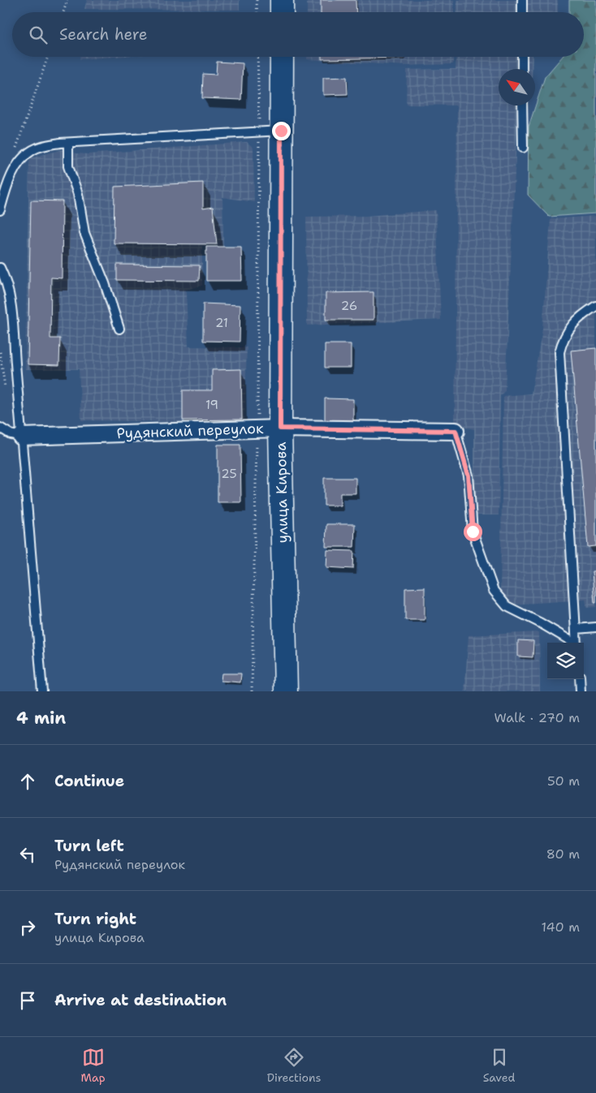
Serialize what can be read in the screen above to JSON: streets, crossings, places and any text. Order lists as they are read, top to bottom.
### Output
{
  "streets": {
    "main road": ["улица Кирова"],
    "street": ["Рудянский переулок"]
  },
  "crossings": [
    ["Рудянский переулок", "улица Кирова"]
  ],
  "house_numbers": [
    "26",
    "21",
    "19",
    "25"
  ],
  "north": "top left",
  "page": {
    "search": "Search here",
    "heading": ["4 min", "Walk · 270 m"],
    "list": [
      ["Continue", "50 m"],
      ["Turn left", "Рудянский переулок", "80 m"],
      ["Turn right", "улица Кирова", "140 m"],
      "Arrive at destination"
    ],
    "nav": ["Map", "Directions", "Saved"]
  }
}
